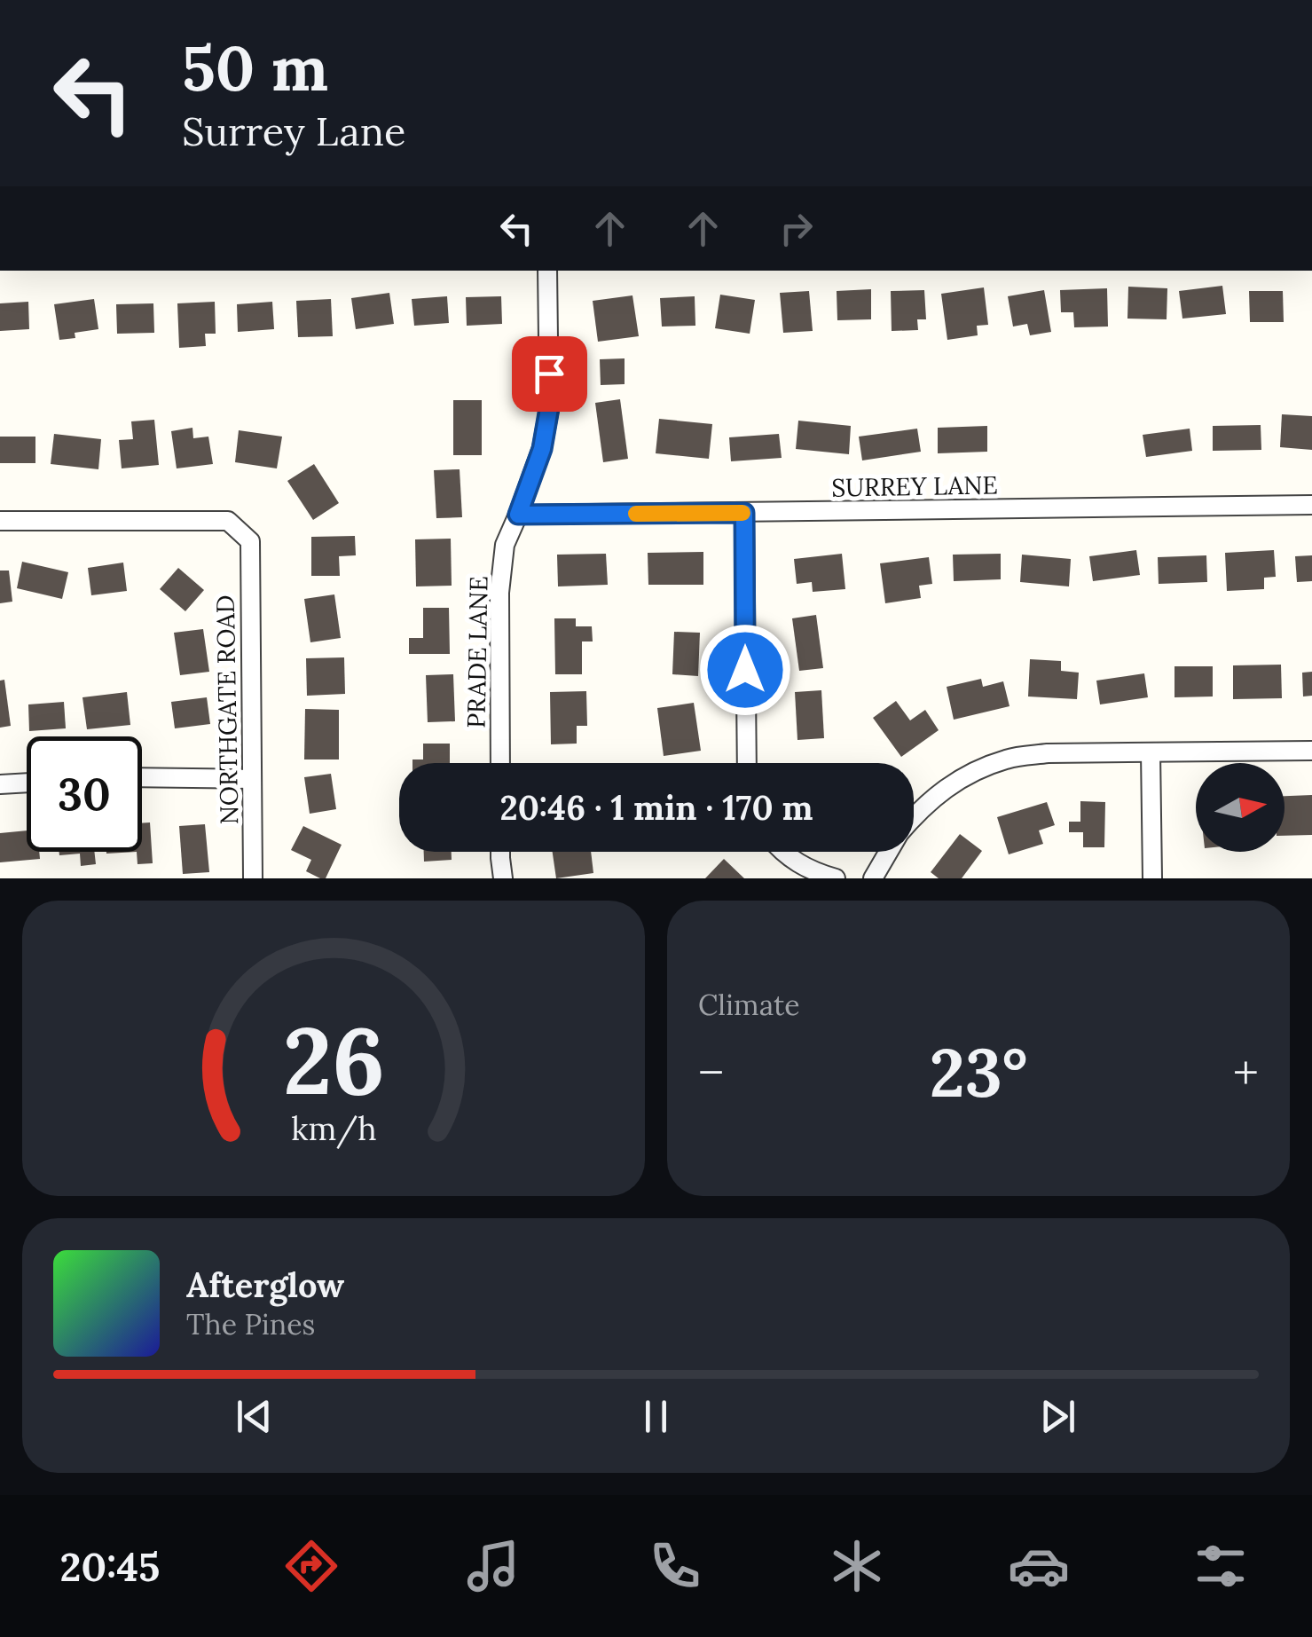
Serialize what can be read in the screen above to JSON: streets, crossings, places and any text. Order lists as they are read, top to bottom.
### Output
{
  "streets": {
    "street": ["SURREY LANE", "PRADE LANE", "NORTHGATE ROAD"]
  },
  "crossings": [
    ["SURREY LANE", "PRADE LANE"]
  ],
  "north": "right",
  "page": {
    "turn": ["50 m", "Surrey Lane"],
    "limit": "30",
    "trip": "20:46 · 1 min · 170 m",
    "tile": "Climate",
    "heat": ["−", "23°", "+"],
    "song": ["Afterglow", "The Pines"],
    "tabs": "20:45",
    "gauge": ["26", "km/h"]
  }
}
